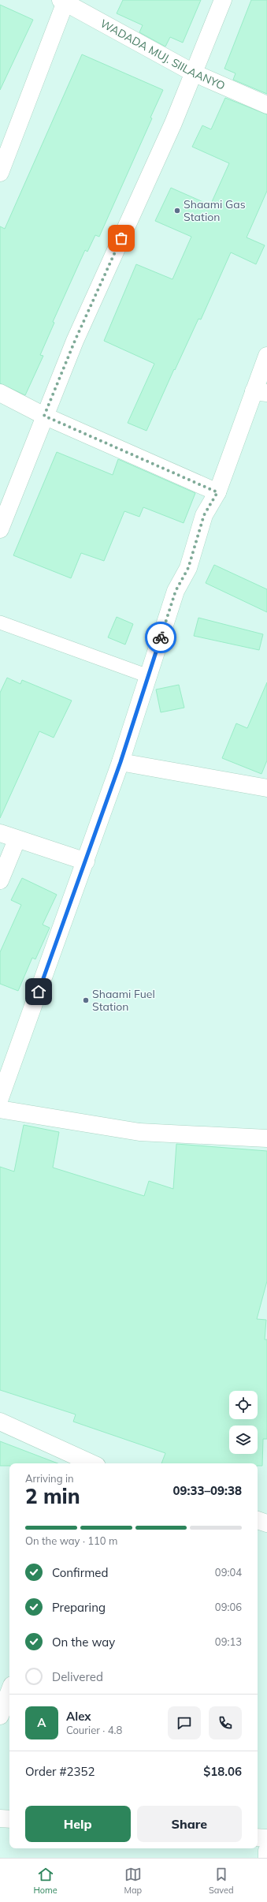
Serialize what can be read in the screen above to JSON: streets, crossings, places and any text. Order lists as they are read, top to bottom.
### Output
{
  "streets": {
    "street": ["WADADA MUJ. SIILAANYO"]
  },
  "places": ["Shaami Gas Station", "Shaami Fuel Station"],
  "page": {
    "heading": ["2 min", "Arriving in", "09:33–09:38"],
    "panel": [
      "Alex",
      "Courier · 4.8",
      "Order #2352",
      "$18.06"
    ],
    "bar": "On the way · 110 m",
    "list": [
      ["Confirmed", "09:04"],
      ["Preparing", "09:06"],
      ["On the way", "09:13"],
      "Delivered"
    ],
    "round": "A",
    "buttons": ["Help", "Share"],
    "tabs": ["Home", "Map", "Saved"]
  }
}
